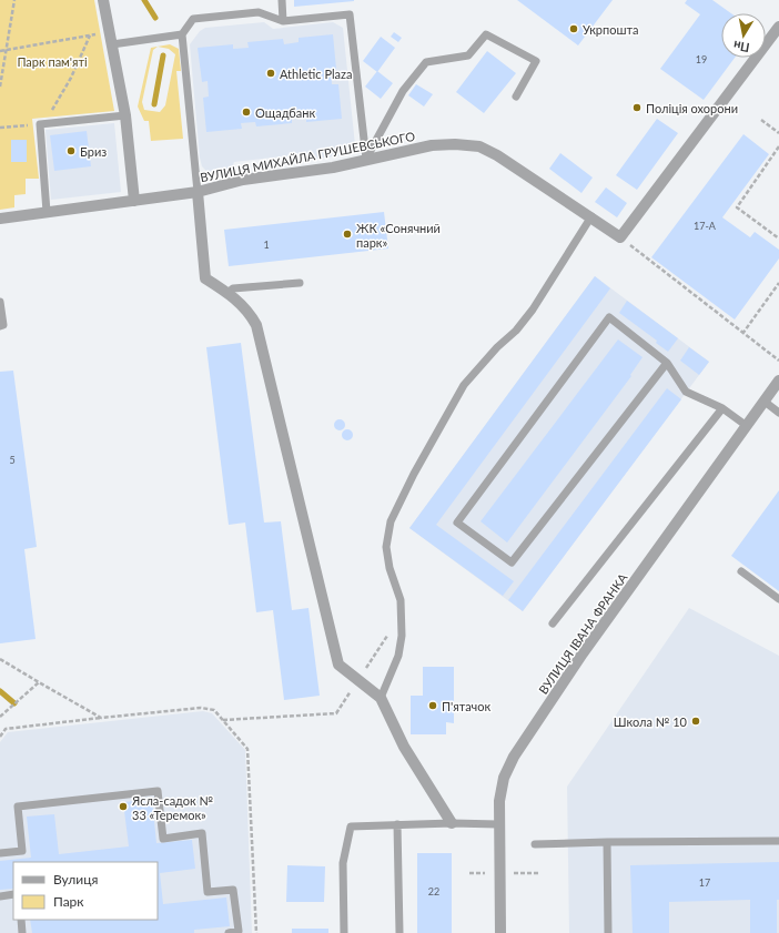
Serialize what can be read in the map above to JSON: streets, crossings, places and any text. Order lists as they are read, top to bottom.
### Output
{
  "streets": {
    "street": ["ВУЛИЦЯ МИХАЙЛА ГРУШЕВСЬКОГО", "ВУЛИЦЯ ІВАНА ФРАНКА"]
  },
  "parks": ["Парк пам'яті"],
  "places": [
    "Укрпошта",
    "Athletic Plaza",
    "Поліція охорони",
    "Ощадбанк",
    "Бриз",
    "ЖК «Сонячний парк»",
    "П'ятачок",
    "Школа № 10",
    "Ясла-садок № 33 «Теремок»"
  ],
  "house_numbers": [
    "19",
    "17-А",
    "1",
    "5",
    "17",
    "22"
  ],
  "legend": ["Вулиця", "Парк"],
  "north": "bottom"
}
